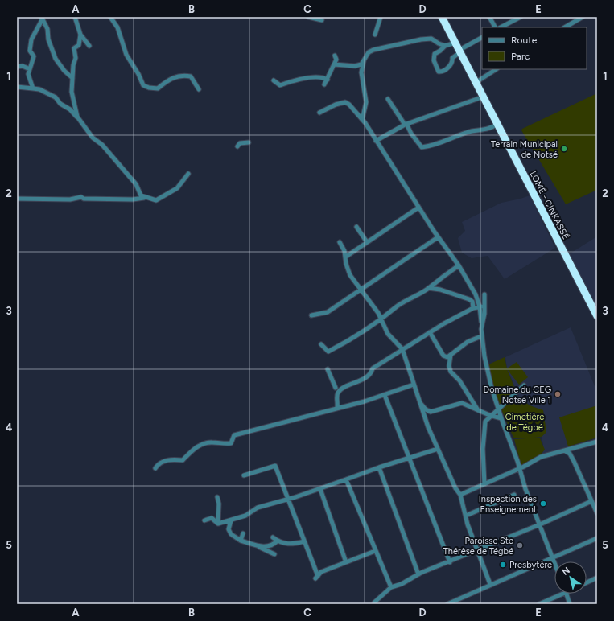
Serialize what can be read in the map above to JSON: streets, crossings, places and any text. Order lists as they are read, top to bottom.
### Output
{
  "streets": {
    "highway": ["LOMÉ - CINKASSÉ"]
  },
  "parks": ["Cimetière de Tégbé"],
  "places": [
    "Terrain Municipal de Notsé",
    "Domaine du CEG Notsé Ville 1",
    "Inspection des Enseignement",
    "Paroisse Ste Thérèse de Tégbé",
    "Presbytère"
  ],
  "legend": ["Route", "Parc"],
  "north": "top left",
  "grid": {
    "columns": [
      "A",
      "B",
      "C",
      "D",
      "E"
    ],
    "rows": [
      "1",
      "2",
      "3",
      "4",
      "5"
    ]
  }
}
